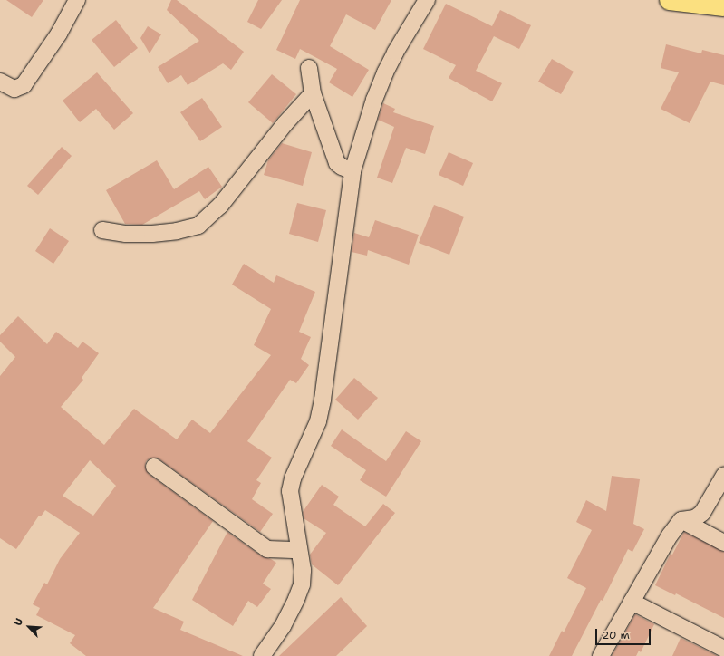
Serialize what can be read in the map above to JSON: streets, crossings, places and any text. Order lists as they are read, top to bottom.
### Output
{
  "scale_bar": "20 m",
  "north": "top left"
}
